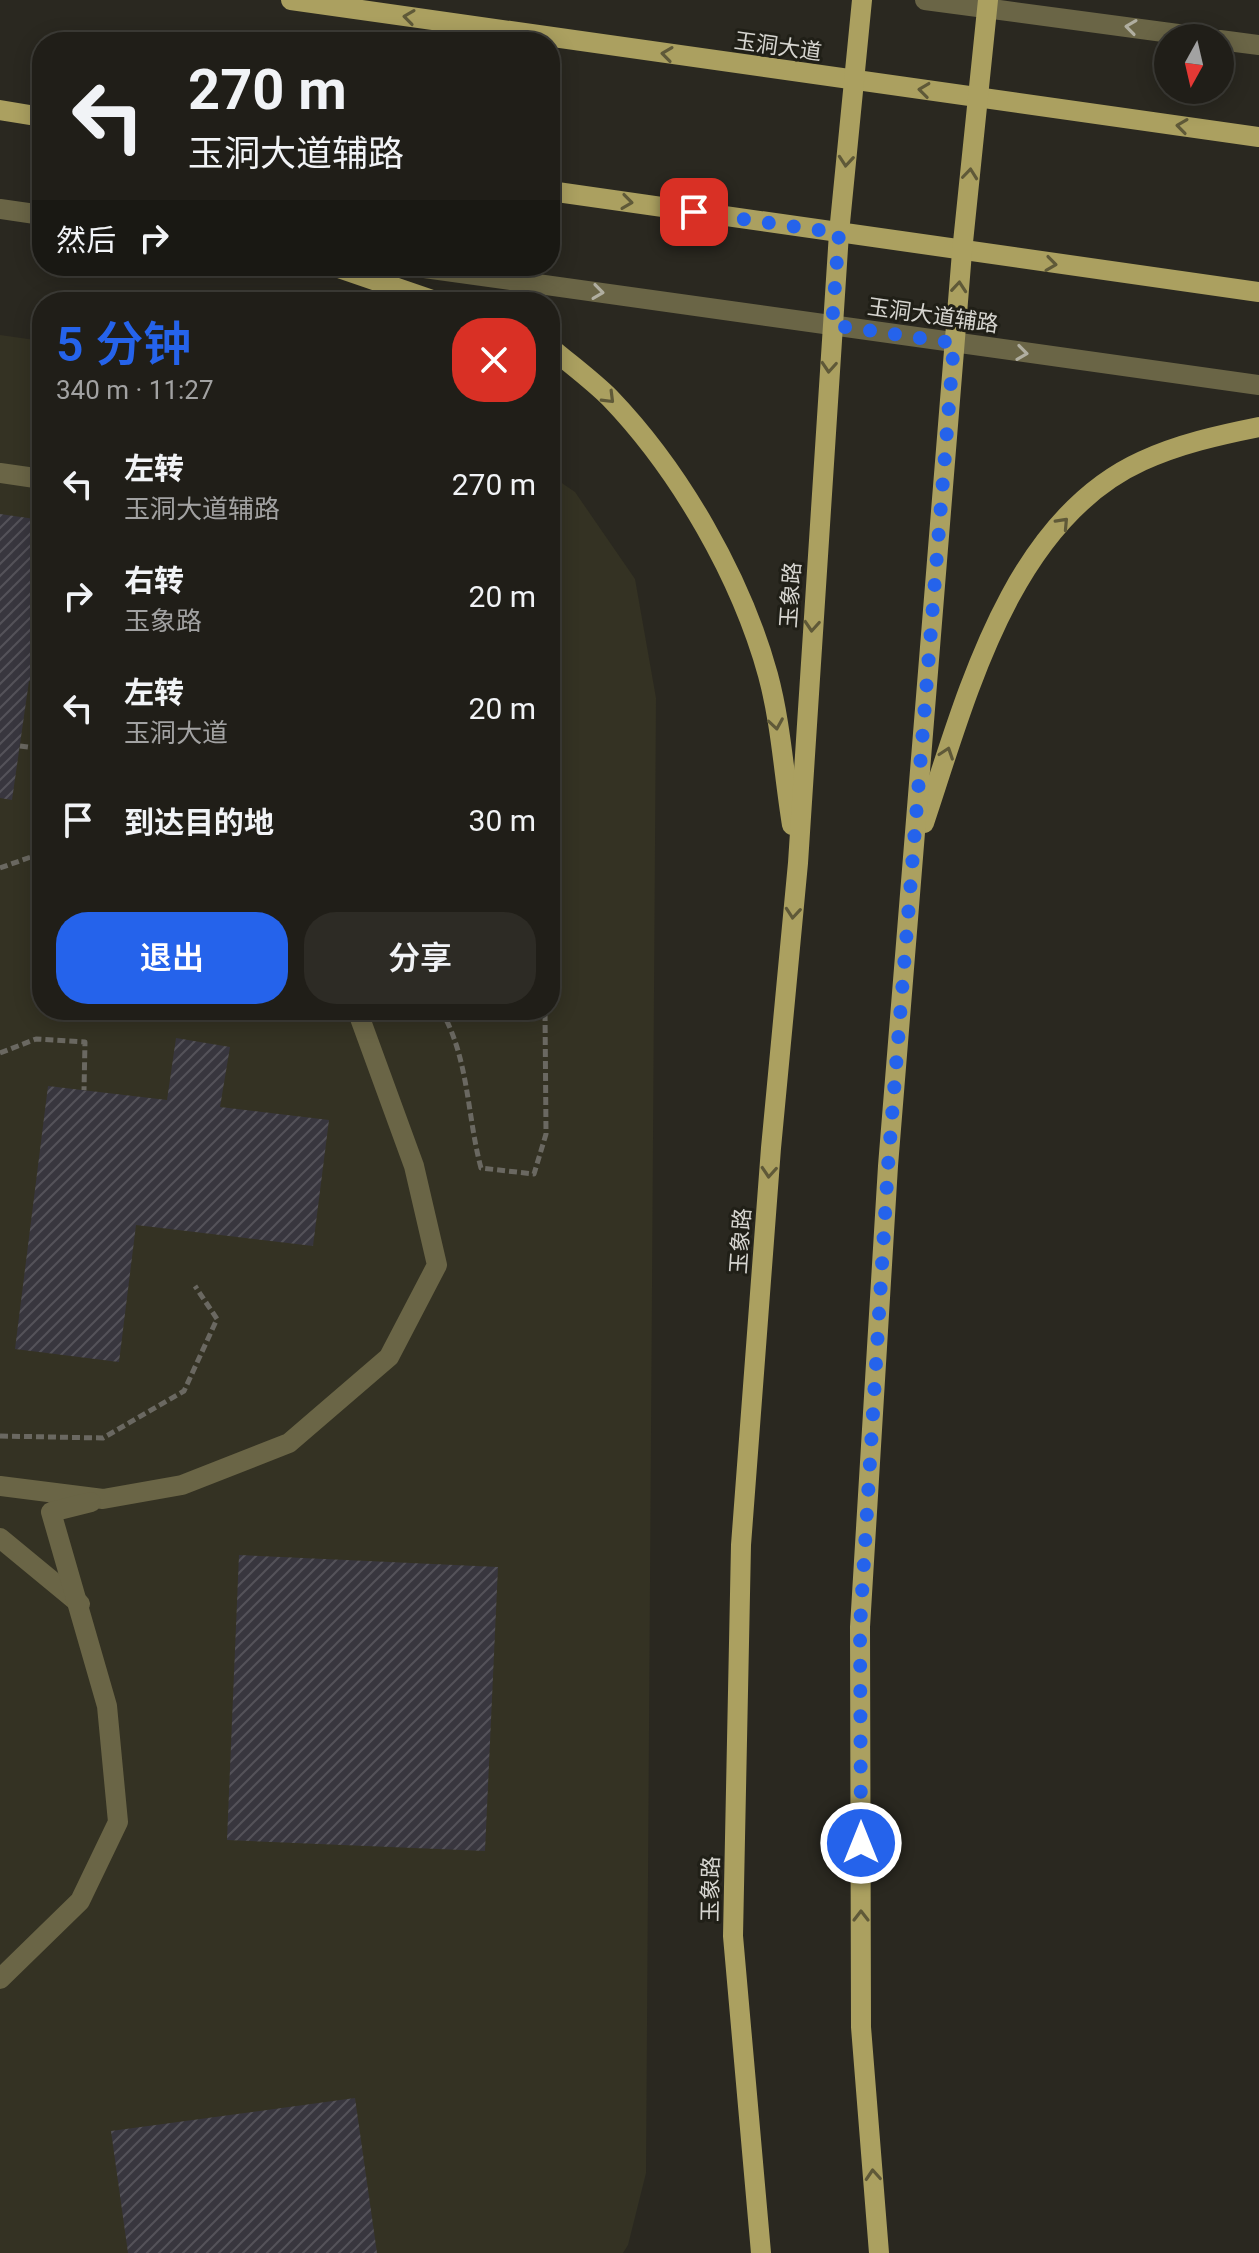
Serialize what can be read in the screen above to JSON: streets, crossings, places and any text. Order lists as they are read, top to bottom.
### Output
{
  "streets": {
    "main road": ["玉洞大道", "玉象路"],
    "street": ["玉洞大道辅路"]
  },
  "crossings": [
    ["玉洞大道", "玉象路"],
    ["玉洞大道辅路", "玉象路"]
  ],
  "one_way": ["玉洞大道辅路"],
  "north": "bottom",
  "page": {
    "turn": ["270 m", "玉洞大道辅路"],
    "then": "然后",
    "heading": ["5 分钟", "340 m · 11:27"],
    "list": [
      {
        "name": "左转",
        "note": "玉洞大道辅路",
        "value": "270 m"
      },
      {
        "name": "右转",
        "note": "玉象路",
        "value": "20 m"
      },
      {
        "name": "左转",
        "note": "玉洞大道",
        "value": "20 m"
      },
      {
        "name": "到达目的地",
        "value": "30 m"
      }
    ],
    "buttons": ["退出", "分享"]
  }
}
